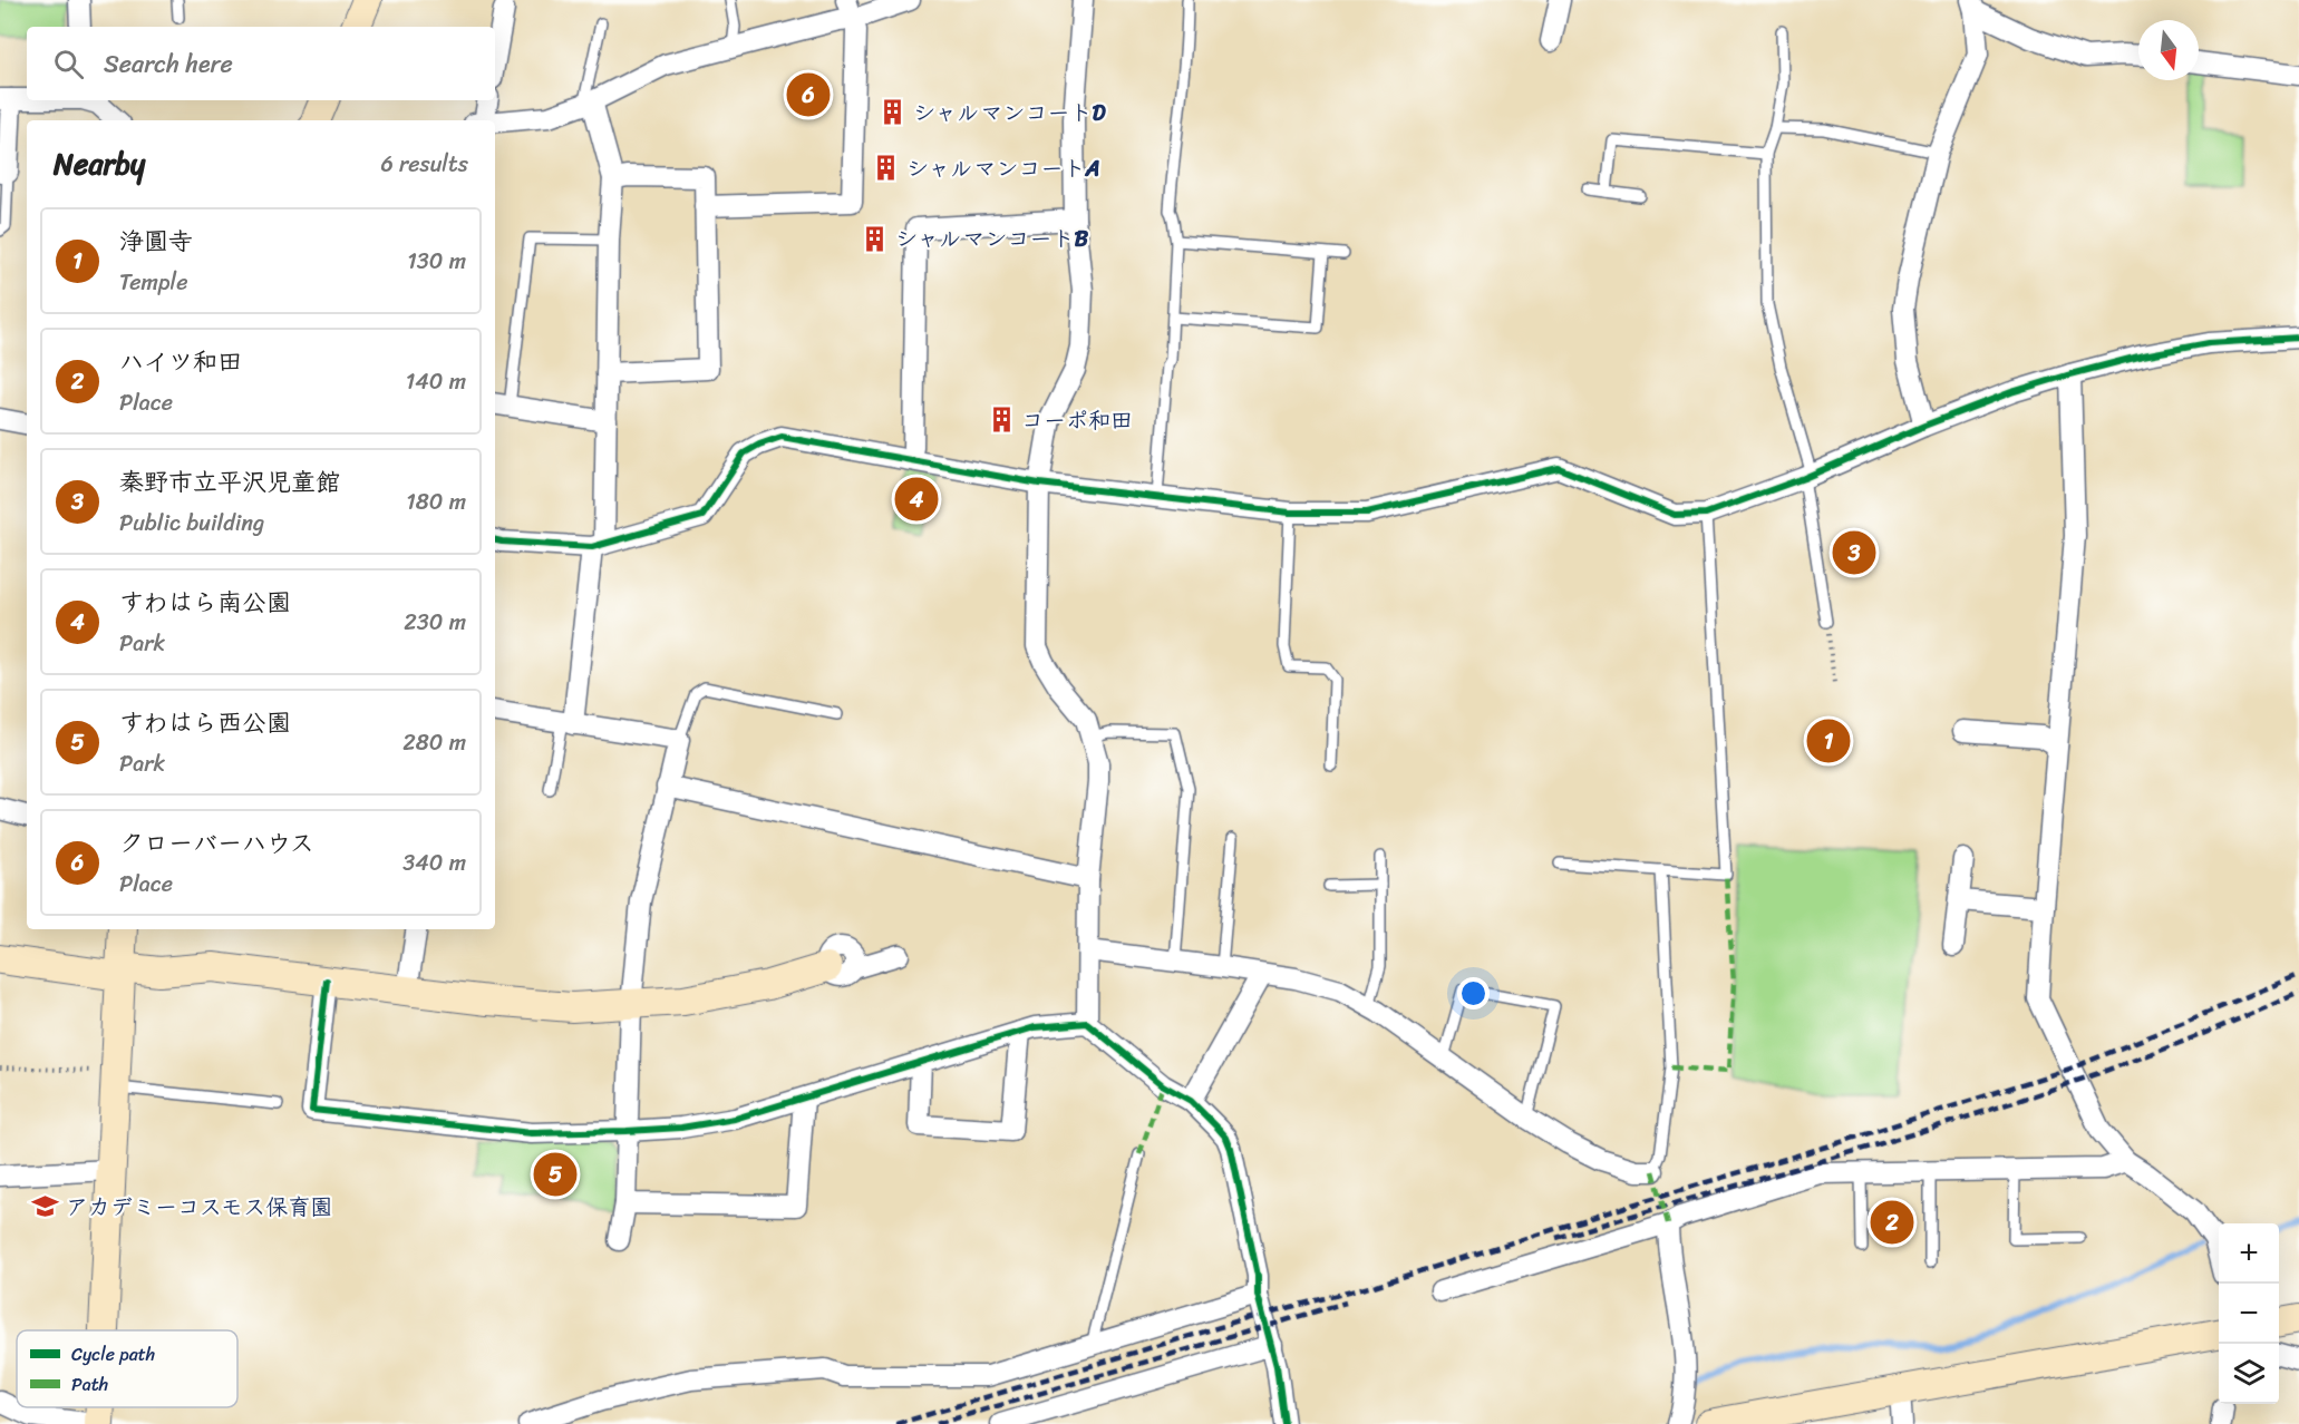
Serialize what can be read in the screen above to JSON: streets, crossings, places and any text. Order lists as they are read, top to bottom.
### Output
{
  "places": {
    "building": [
      "シャルマンコートD",
      "シャルマンコートA",
      "シャルマンコートB",
      "コーポ和田"
    ],
    "school or university": ["アカデミーコスモス保育園"]
  },
  "legend": ["Cycle path", "Path"],
  "north": "bottom",
  "page": {
    "search": "Search here",
    "pins": [
      "6",
      "4",
      "3",
      "1",
      "5",
      "2"
    ],
    "heading": ["Nearby", "6 results"],
    "list": [
      {
        "mark": "1",
        "name": "浄圓寺",
        "note": "Temple",
        "value": "130 m"
      },
      {
        "mark": "2",
        "name": "ハイツ和田",
        "note": "Place",
        "value": "140 m"
      },
      {
        "mark": "3",
        "name": "秦野市立平沢児童館",
        "note": "Public building",
        "value": "180 m"
      },
      {
        "mark": "4",
        "name": "すわはら南公園",
        "note": "Park",
        "value": "230 m"
      },
      {
        "mark": "5",
        "name": "すわはら西公園",
        "note": "Park",
        "value": "280 m"
      },
      {
        "mark": "6",
        "name": "クローバーハウス",
        "note": "Place",
        "value": "340 m"
      }
    ],
    "map_buttons": ["+", "−"]
  }
}
